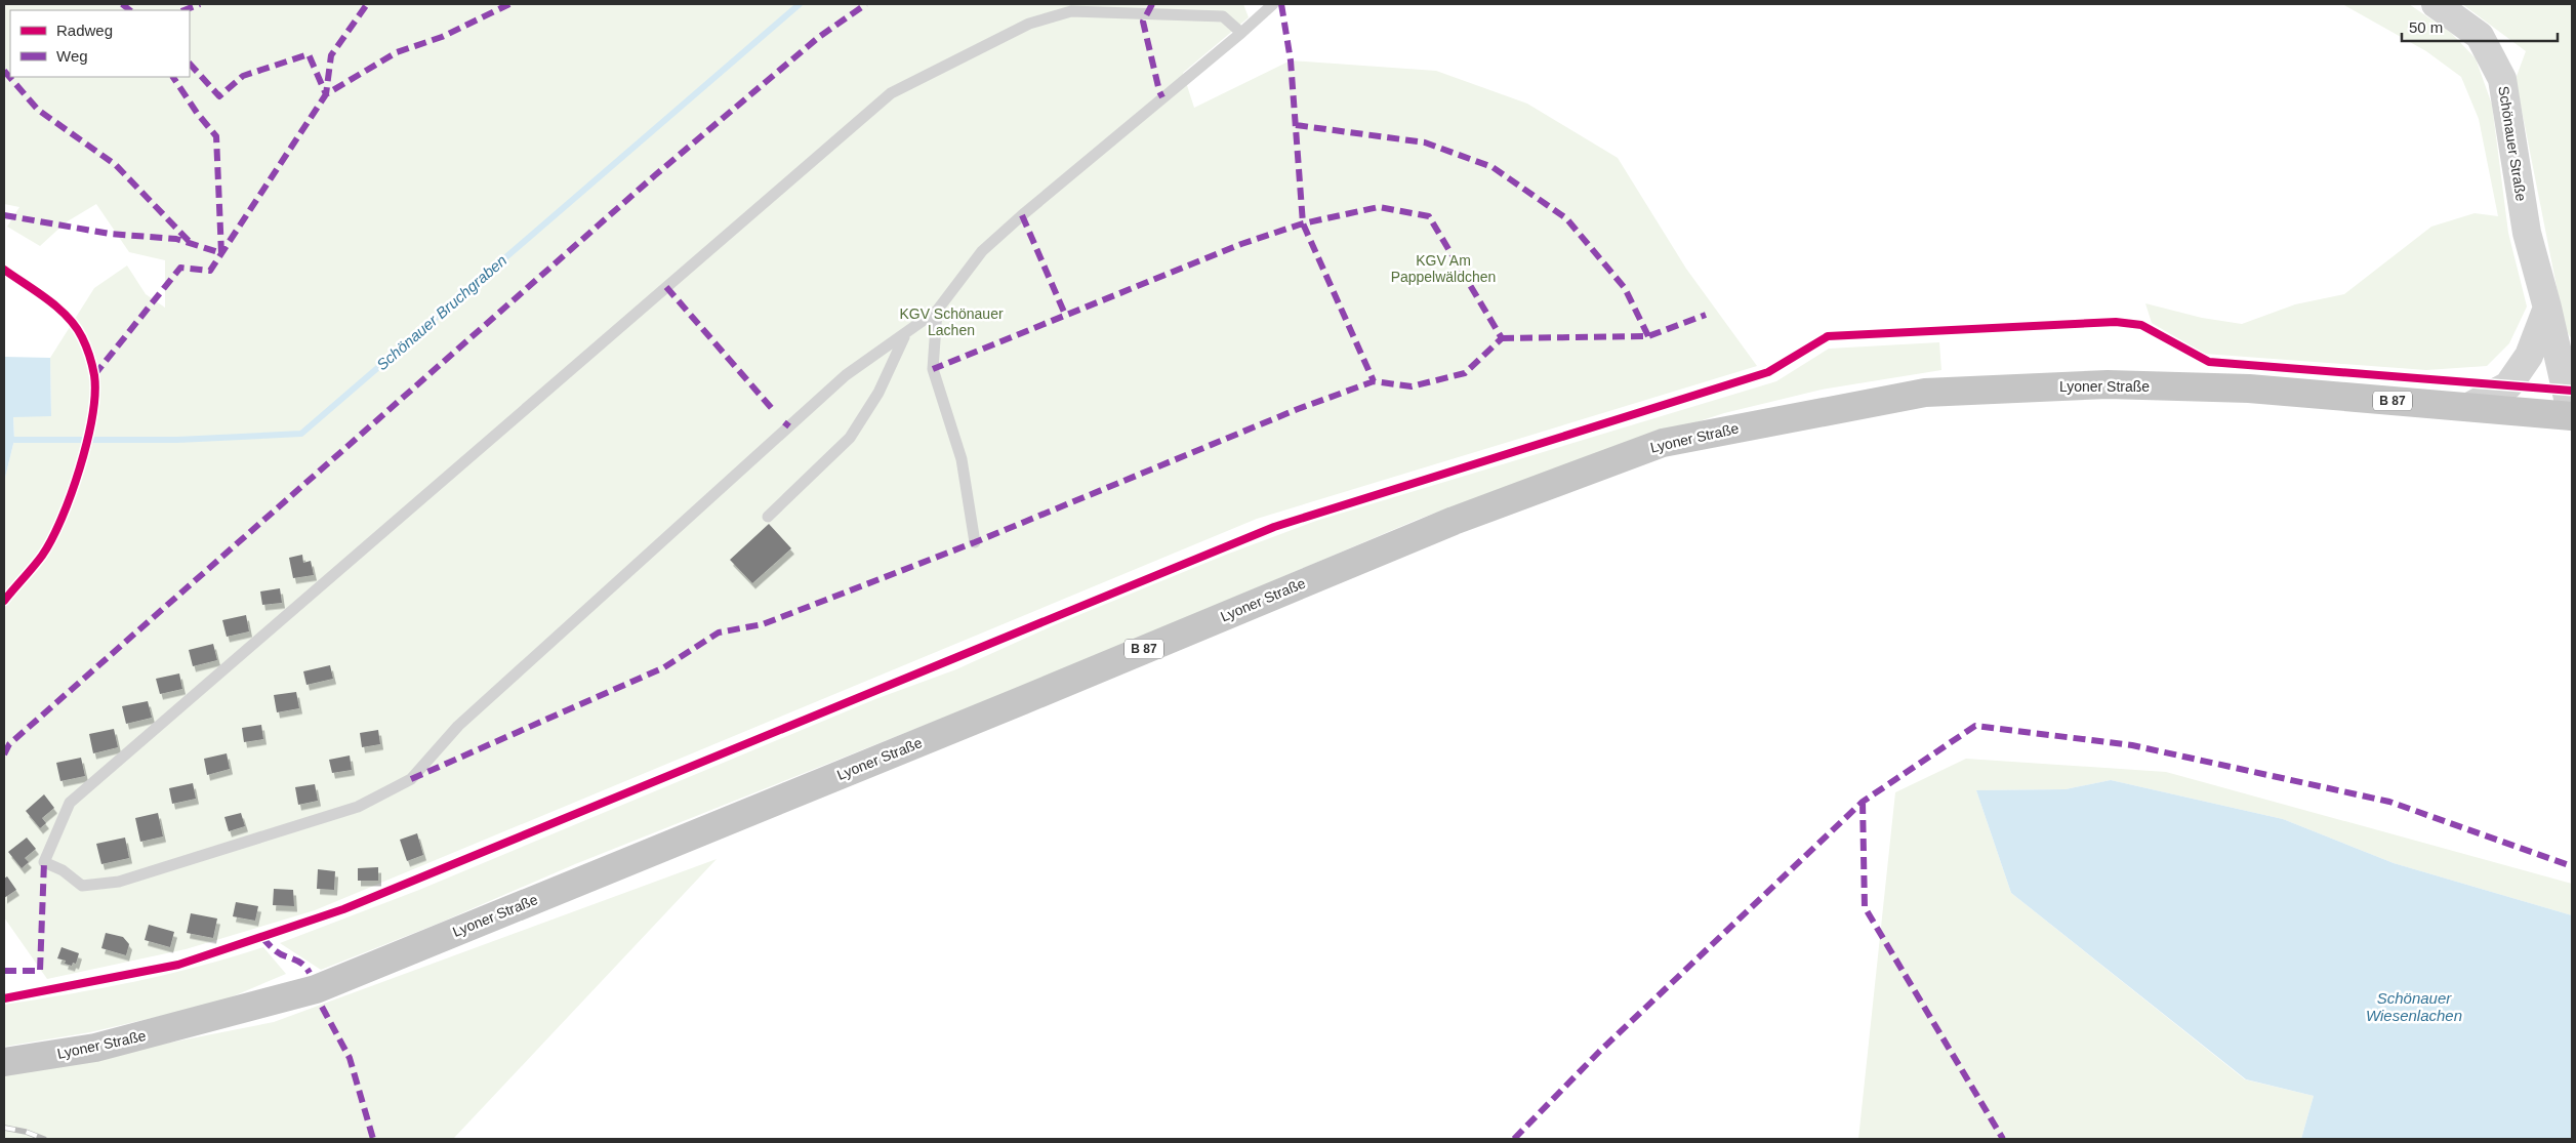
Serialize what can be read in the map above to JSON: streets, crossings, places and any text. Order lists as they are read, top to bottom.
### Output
{
  "streets": {
    "main road": ["Lyoner Straße", "B 87"],
    "street": ["Schönauer Straße"]
  },
  "crossings": [
    ["Schönauer Straße", "Lyoner Straße"]
  ],
  "water": ["Schönauer Bruchgraben", "Schönauer Wiesenlachen"],
  "parks": ["KGV Am Pappelwäldchen", "KGV Schönauer Lachen"],
  "legend": ["Radweg", "Weg"],
  "scale_bar": "50 m"
}
